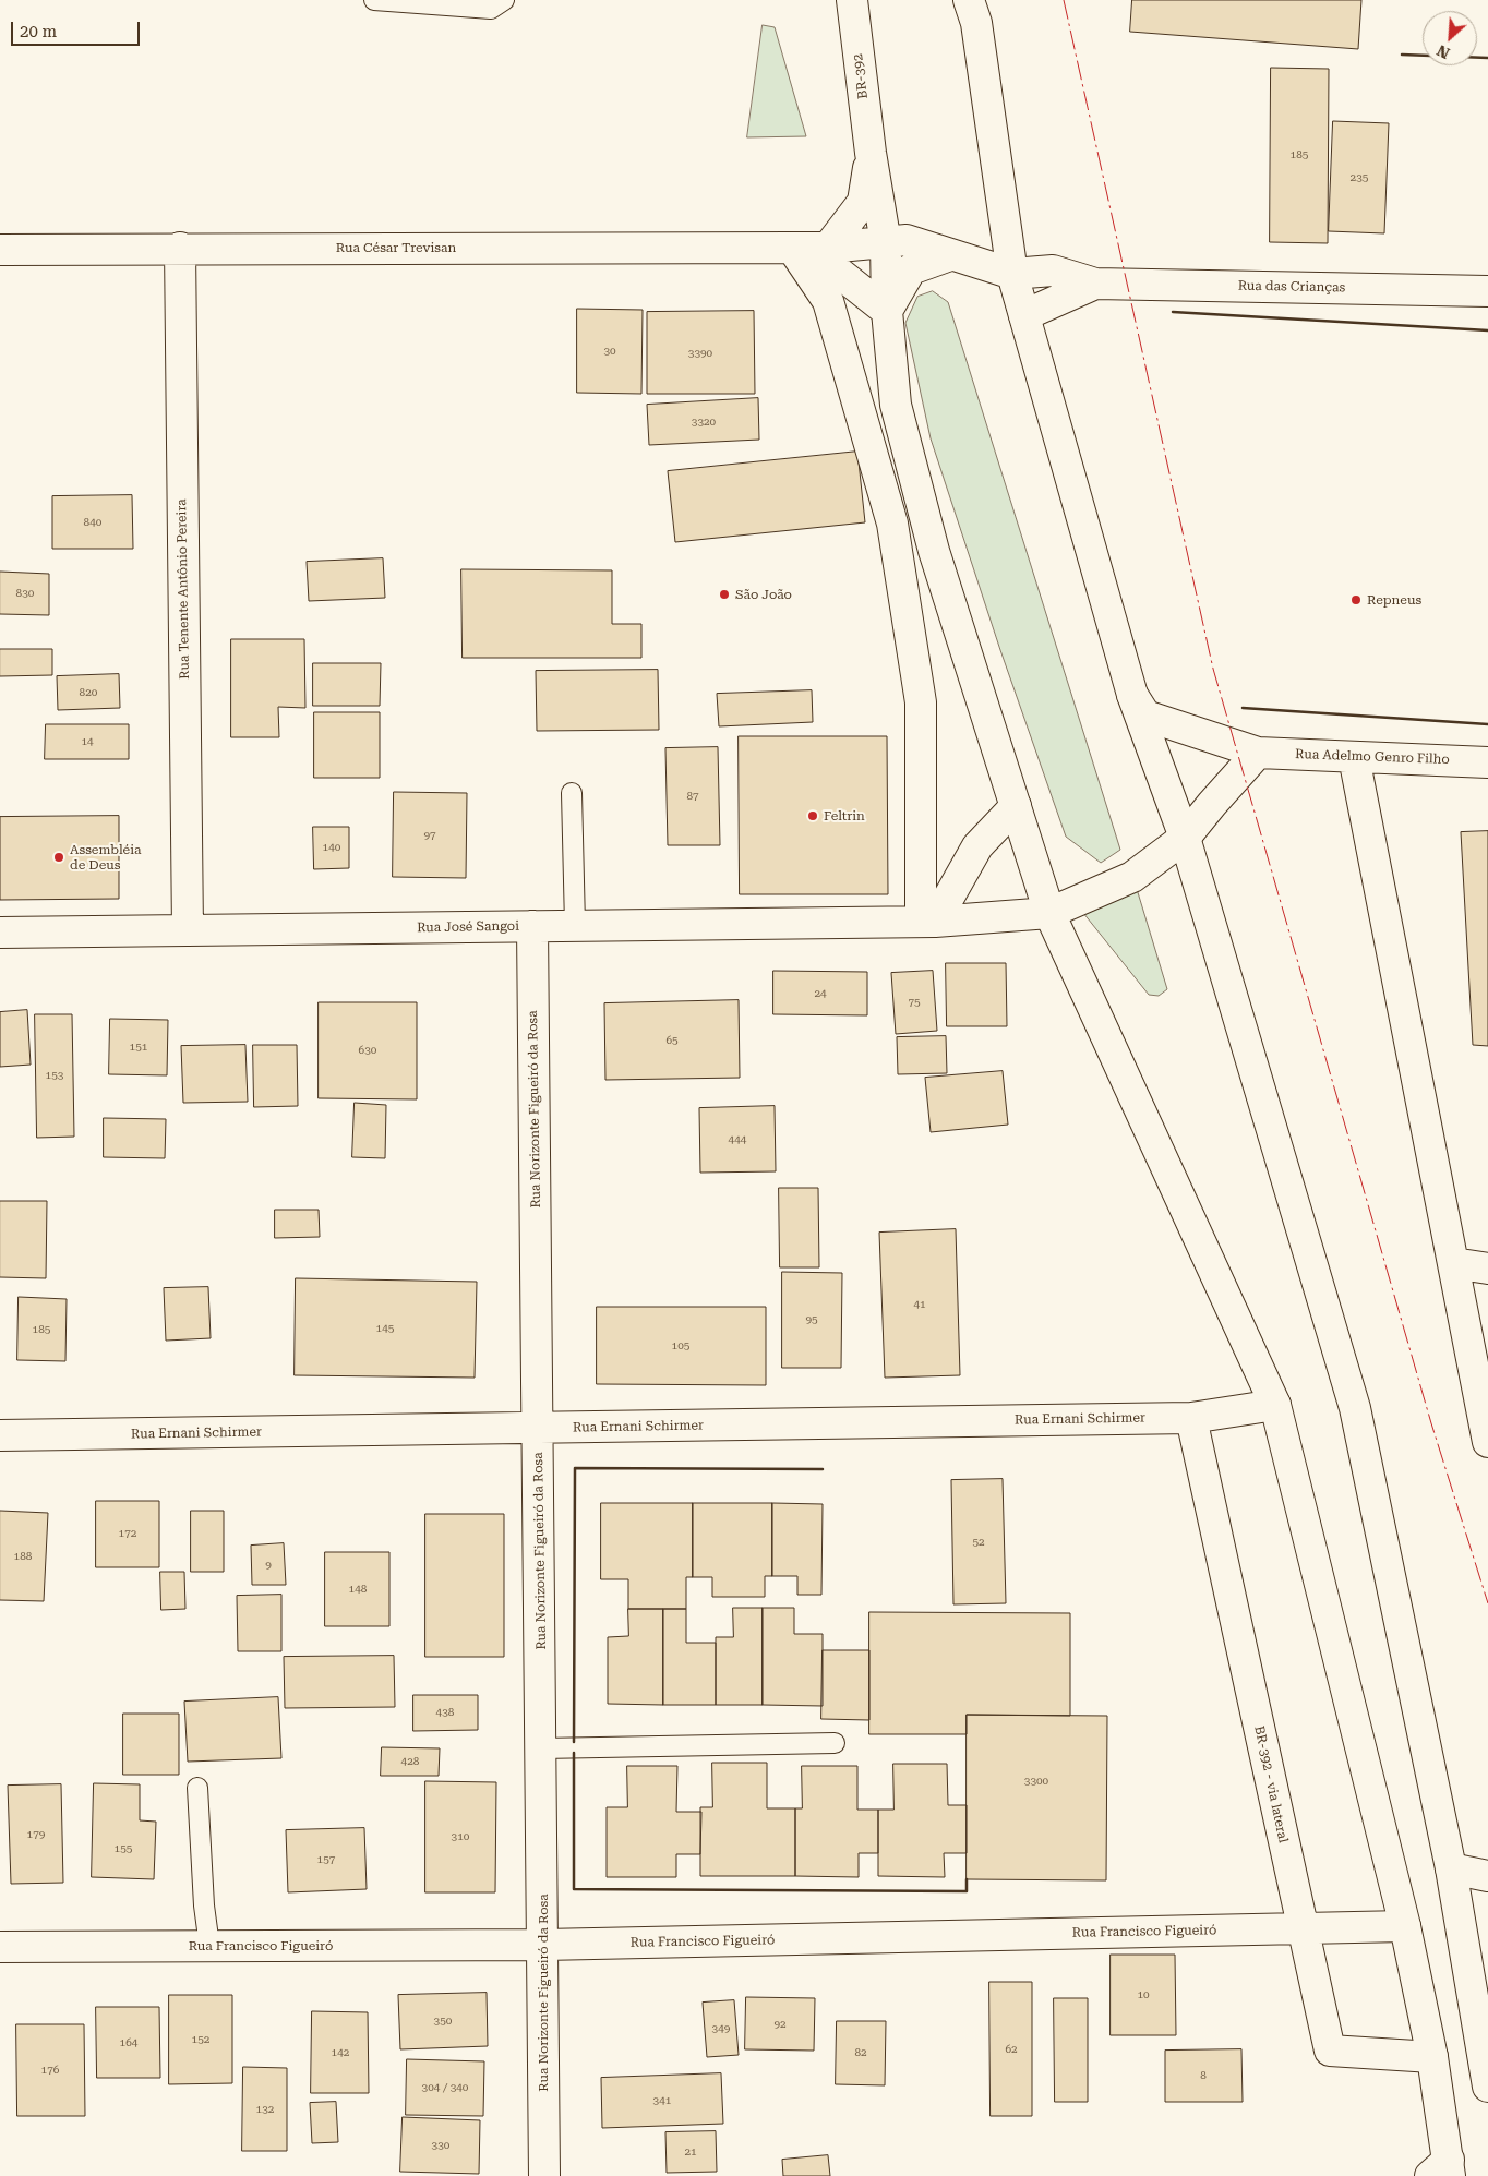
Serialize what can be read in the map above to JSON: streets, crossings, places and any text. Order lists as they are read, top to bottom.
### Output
{
  "streets": {
    "main road": [
      "BR-392",
      "Rua César Trevisan",
      "Rua das Crianças",
      "Rua Tenente Antônio Pereira",
      "Rua Adelmo Genro Filho",
      "Rua José Sangoi",
      "Rua Norizonte Figueiró da Rosa",
      "Rua Ernani Schirmer",
      "BR-392 - via lateral",
      "Rua Francisco Figueiró"
    ]
  },
  "crossings": [
    ["Rua César Trevisan", "Rua das Crianças"],
    ["Rua César Trevisan", "Rua Tenente Antônio Pereira"],
    ["Rua Tenente Antônio Pereira", "Rua José Sangoi"],
    ["Rua José Sangoi", "Rua Norizonte Figueiró da Rosa"],
    ["Rua Norizonte Figueiró da Rosa", "Rua Ernani Schirmer"],
    ["Rua Norizonte Figueiró da Rosa", "Rua Francisco Figueiró"],
    ["Rua Ernani Schirmer", "BR-392 - via lateral"],
    ["BR-392 - via lateral", "Rua Francisco Figueiró"]
  ],
  "places": [
    "São João",
    "Repneus",
    "Feltrin",
    "Assembléia de Deus"
  ],
  "house_numbers": [
    "185",
    "235",
    "30",
    "3390",
    "3320",
    "840",
    "830",
    "820",
    "14",
    "87",
    "97",
    "140",
    "24",
    "75",
    "65",
    "151",
    "630",
    "153",
    "444",
    "41",
    "95",
    "145",
    "185",
    "105",
    "172",
    "52",
    "188",
    "9",
    "148",
    "438",
    "428",
    "3300",
    "179",
    "310",
    "155",
    "157",
    "10",
    "350",
    "92",
    "349",
    "152",
    "164",
    "62",
    "142",
    "82",
    "176",
    "8",
    "304 / 340",
    "341",
    "132",
    "330",
    "21"
  ],
  "scale_bar": "20 m",
  "north": "bottom left"
}
